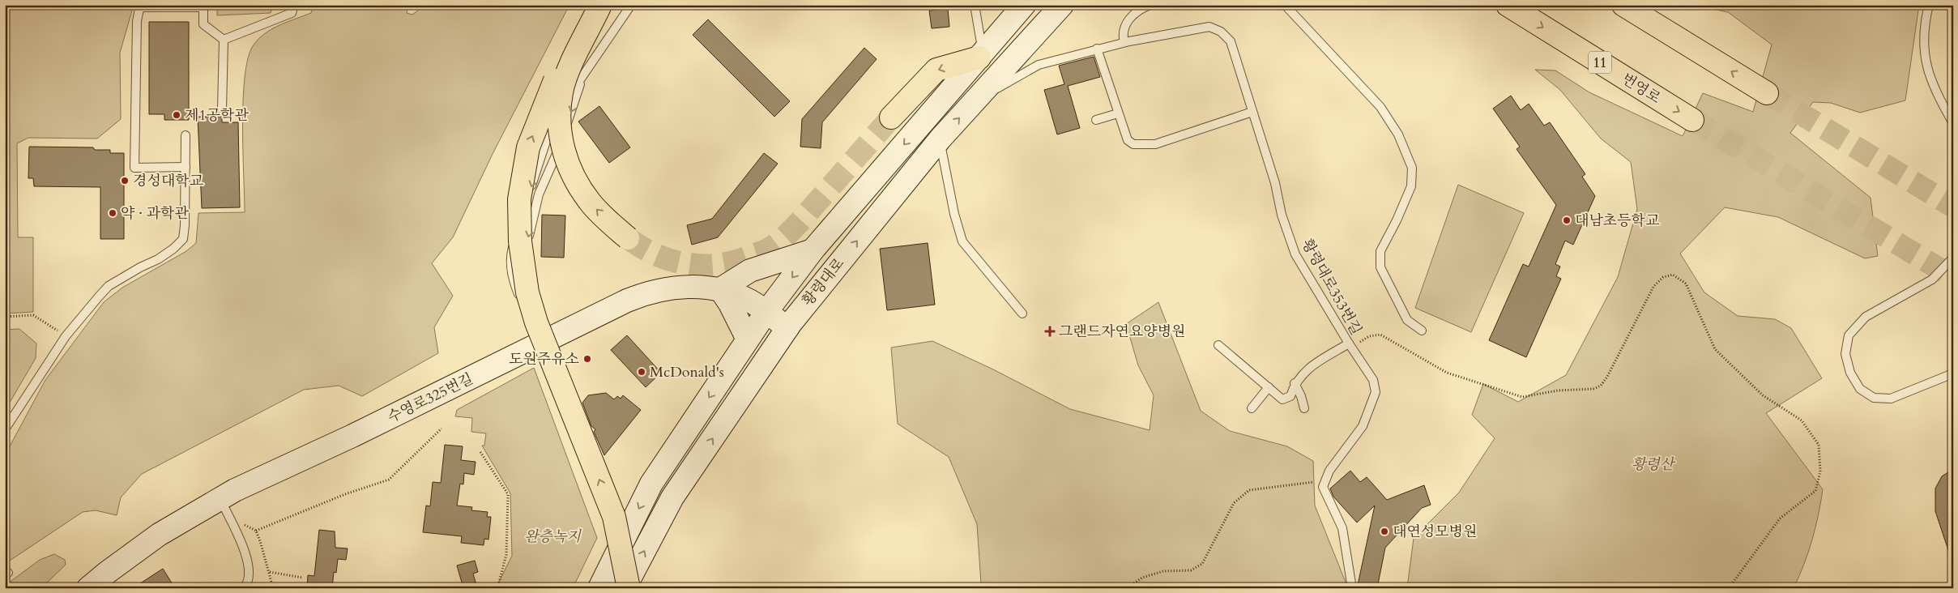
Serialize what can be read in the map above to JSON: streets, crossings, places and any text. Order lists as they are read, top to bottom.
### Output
{
  "streets": {
    "highway": ["11", "번영로"],
    "main road": ["황령대로", "수영로325번길"],
    "lane": ["황령대로353번길"]
  },
  "crossings": [
    ["황령대로", "황령대로353번길"],
    ["황령대로", "수영로325번길"]
  ],
  "parks": ["황령산", "완층녹지"],
  "places": {
    "other": [
      "제1공학관",
      "경성대학교",
      "약 · 과학관",
      "대남초등학교",
      "도원주유소",
      "McDonald's",
      "대연성모병원"
    ],
    "health": ["그랜드자연요양병원"]
  }
}
